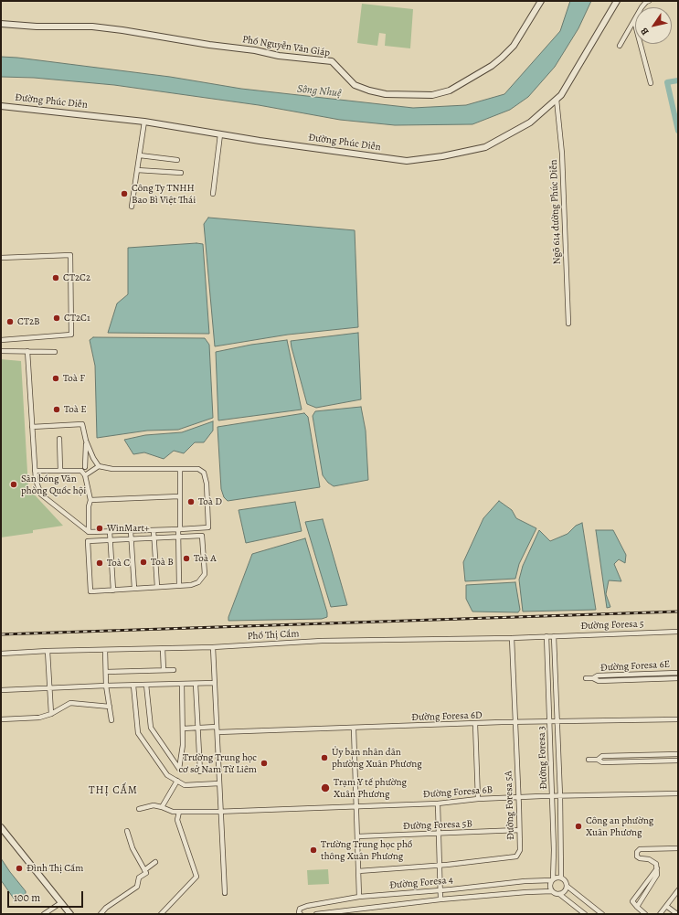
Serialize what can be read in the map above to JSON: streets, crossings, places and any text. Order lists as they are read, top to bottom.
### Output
{
  "streets": {
    "street": [
      "Phố Nguyễn Văn Giáp",
      "Đường Phúc Diễn",
      "Ngõ 614 đường Phúc Diễn",
      "Đường Foresa 5",
      "Phố Thị Cẩm",
      "Đường Foresa 6E",
      "Đường Foresa 6D",
      "Đường Foresa 3",
      "Đường Foresa 6B",
      "Đường Foresa 5A",
      "Đường Foresa 5B",
      "Đường Foresa 4"
    ]
  },
  "crossings": [
    ["Đường Phúc Diễn", "Ngõ 614 đường Phúc Diễn"],
    ["Đường Foresa 5", "Phố Thị Cẩm"],
    ["Đường Foresa 5", "Đường Foresa 3"],
    ["Phố Thị Cẩm", "Đường Foresa 3"],
    ["Phố Thị Cẩm", "Đường Foresa 5A"],
    ["Đường Foresa 6D", "Đường Foresa 3"],
    ["Đường Foresa 6D", "Đường Foresa 5A"],
    ["Đường Foresa 3", "Đường Foresa 6B"],
    ["Đường Foresa 3", "Đường Foresa 4"],
    ["Đường Foresa 6B", "Đường Foresa 5A"],
    ["Đường Foresa 5A", "Đường Foresa 5B"]
  ],
  "districts": ["THỊ CẤM"],
  "water": ["Sông Nhuệ"],
  "places": [
    "Công Ty TNHH Bao Bì Việt Thái",
    "CT2C2",
    "CT2C1",
    "CT2B",
    "Toà F",
    "Toà E",
    "Sân bóng Văn phòng Quốc hội",
    "Toà D",
    "WinMart+",
    "Toà A",
    "Toà B",
    "Toà C",
    "Ủy ban nhân dân phường Xuân Phương",
    "Trường Trung học cơ sở Nam Từ Liêm",
    "Trạm Y tế phường Xuân Phương",
    "Công an phường Xuân Phương",
    "Trường Trung học phổ thông Xuân Phương",
    "Đình Thị Cấm"
  ],
  "scale_bar": "100 m",
  "north": "bottom left"
}
